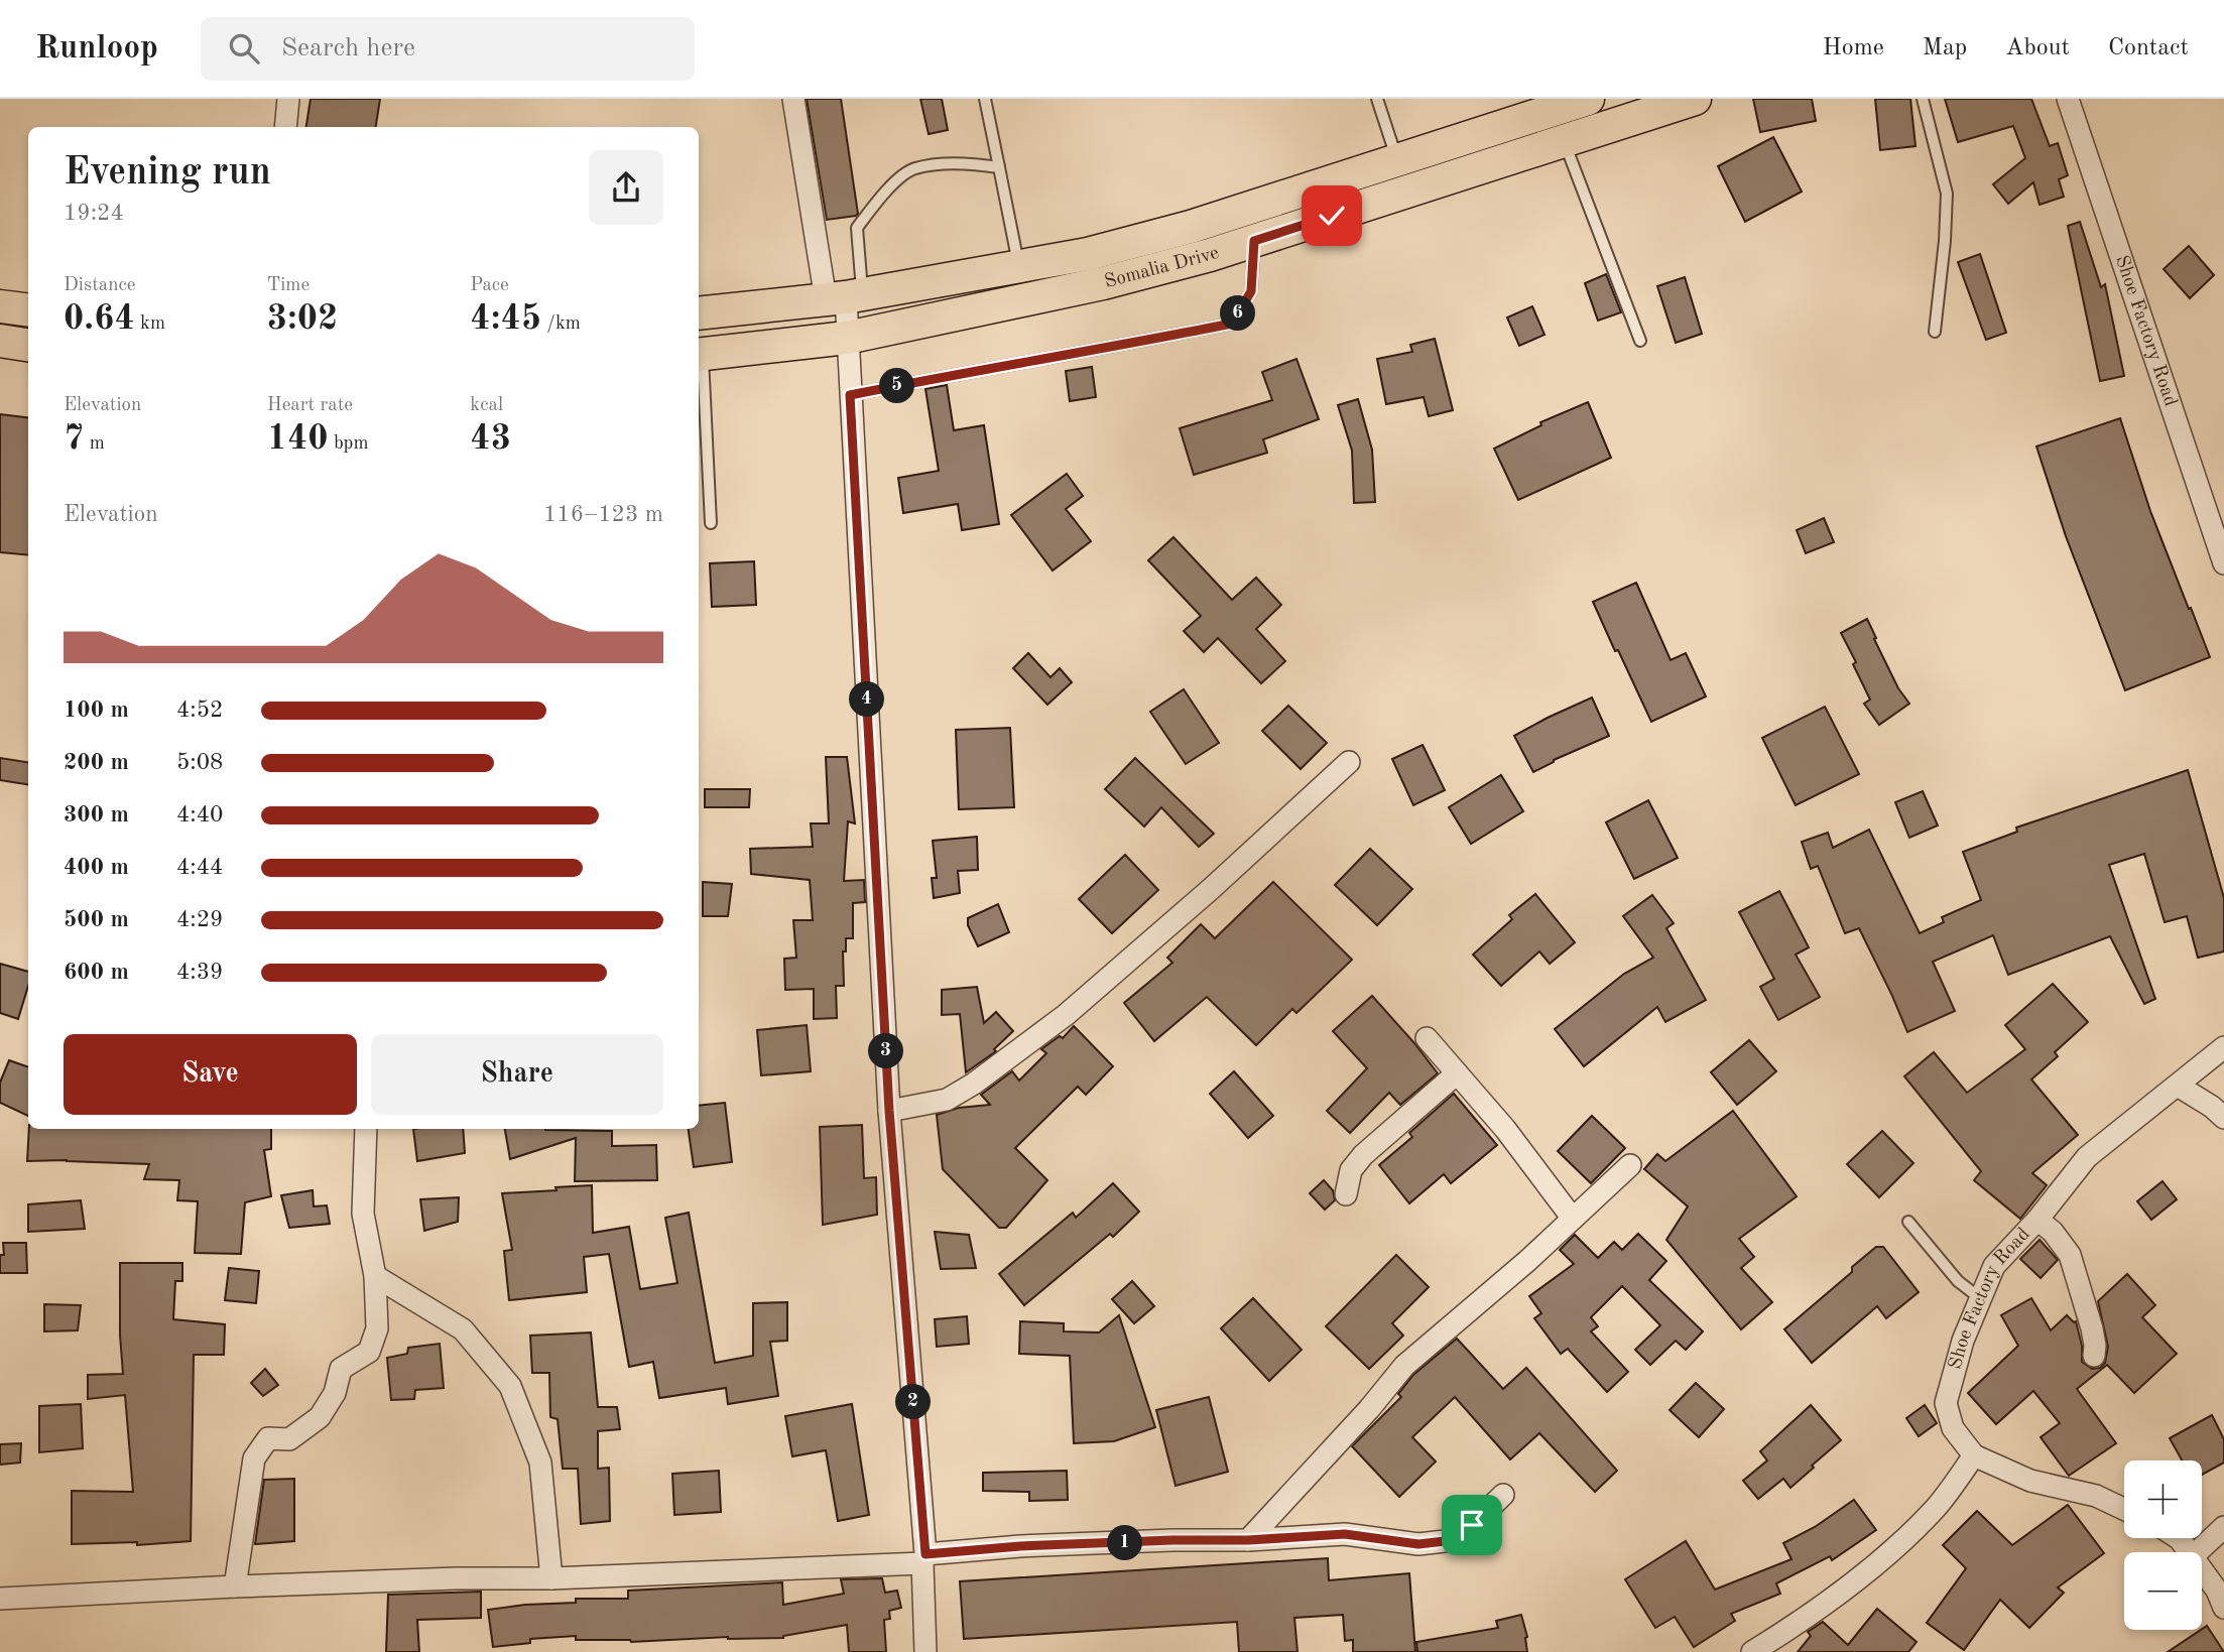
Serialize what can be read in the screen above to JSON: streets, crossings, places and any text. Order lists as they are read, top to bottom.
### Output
{
  "streets": {
    "main road": ["Somalia Drive"],
    "street": ["Shoe Factory Road"]
  },
  "page": {
    "header": "Runloop",
    "search": "Search here",
    "nav": [
      "Home",
      "Map",
      "About",
      "Contact"
    ],
    "heading": ["Evening run", "19:24"],
    "stats": [
      ["Distance", "0.64 km"],
      ["Time", "3:02"],
      ["Pace", "4:45 /km"],
      ["Elevation", "7 m"],
      ["Heart rate", "140 bpm"],
      ["kcal", "43"]
    ],
    "pins": [
      "6",
      "5",
      "4",
      "3",
      "2",
      "1"
    ],
    "chart": ["Elevation", "116–123 m"],
    "list": [
      {
        "name": "100 m",
        "note": "4:52"
      },
      {
        "name": "200 m",
        "note": "5:08"
      },
      {
        "name": "300 m",
        "note": "4:40"
      },
      {
        "name": "400 m",
        "note": "4:44"
      },
      {
        "name": "500 m",
        "note": "4:29"
      },
      {
        "name": "600 m",
        "note": "4:39"
      }
    ],
    "buttons": ["Save", "Share"],
    "map_buttons": ["+", "−"]
  }
}
